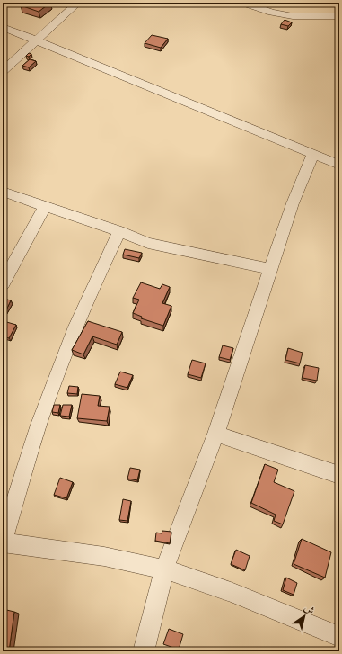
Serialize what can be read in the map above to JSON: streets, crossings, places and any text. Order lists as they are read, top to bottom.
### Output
{
  "north": "top right"
}
